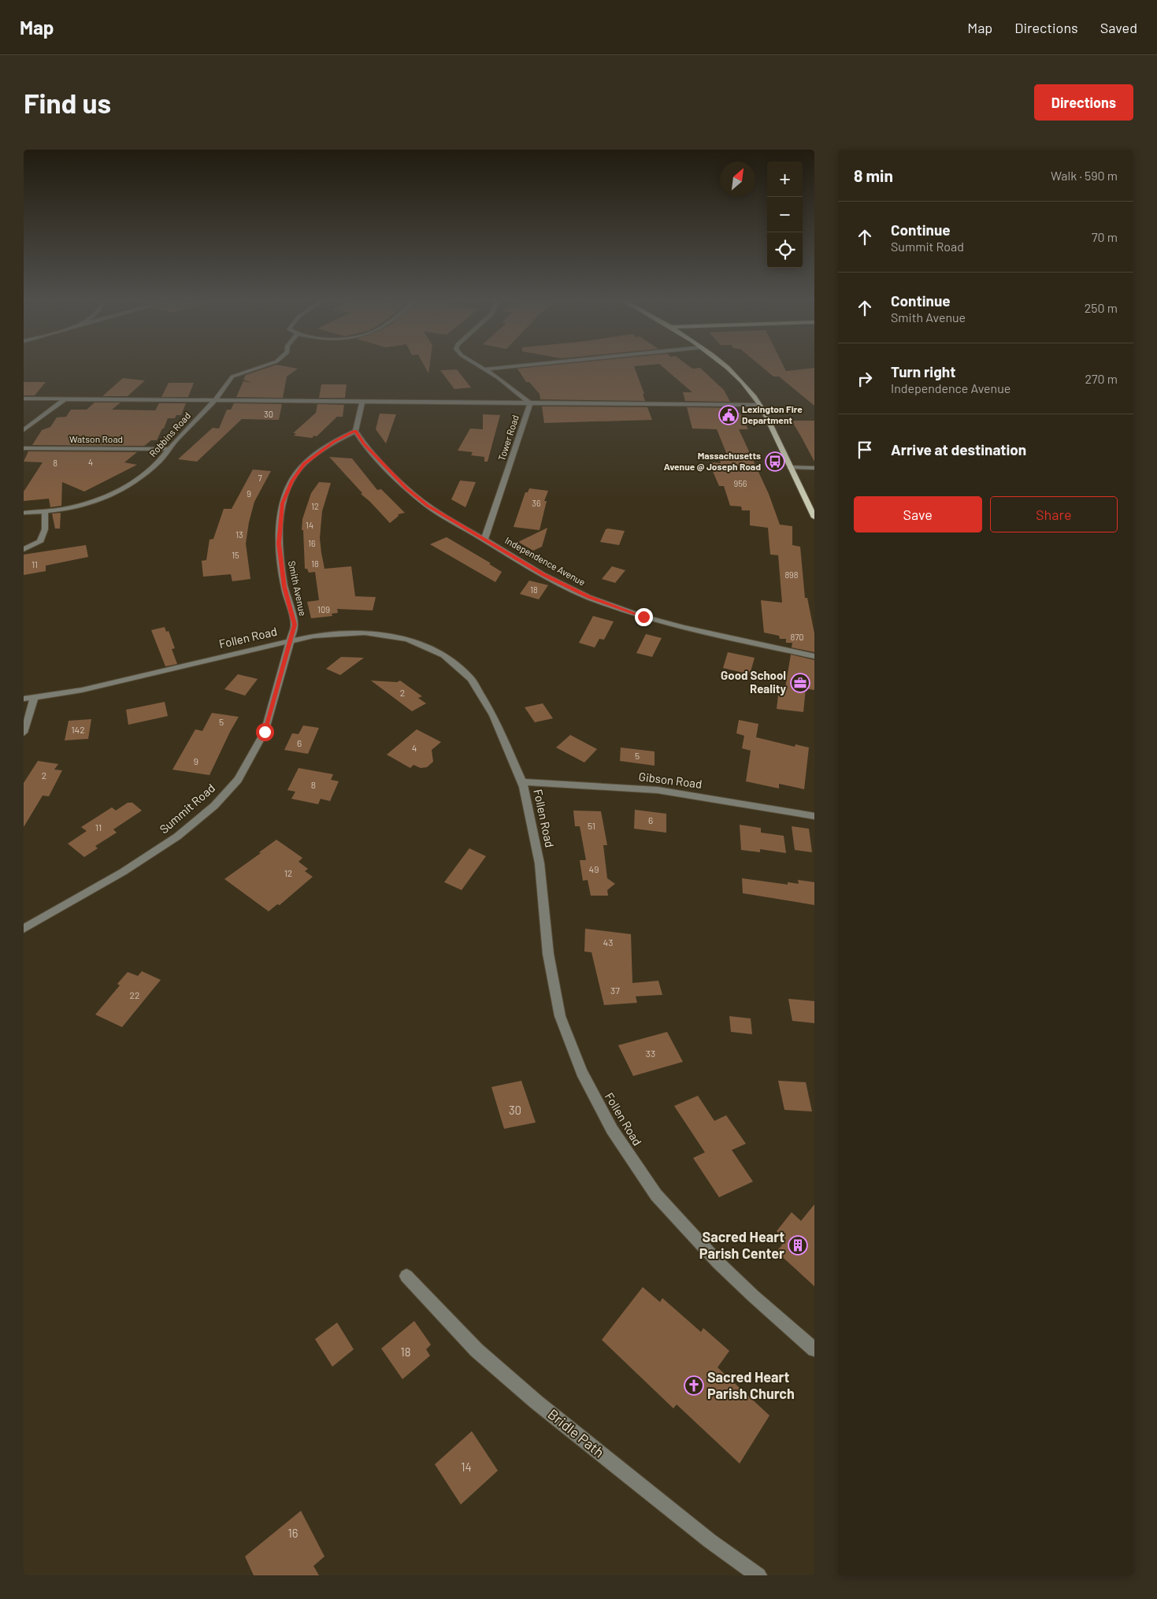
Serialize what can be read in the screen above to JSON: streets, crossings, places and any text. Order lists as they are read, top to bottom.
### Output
{
  "streets": {
    "street": [
      "Robbins Road",
      "Tower Road",
      "Watson Road",
      "Independence Avenue",
      "Smith Avenue",
      "Follen Road",
      "Gibson Road",
      "Summit Road",
      "Bridle Path"
    ]
  },
  "crossings": [
    ["Robbins Road", "Watson Road"],
    ["Tower Road", "Independence Avenue"],
    ["Independence Avenue", "Smith Avenue"],
    ["Smith Avenue", "Follen Road"],
    ["Smith Avenue", "Summit Road"],
    ["Follen Road", "Gibson Road"],
    ["Follen Road", "Summit Road"]
  ],
  "places": {
    "public building": ["Lexington Fire Department"],
    "bus stop": ["Massachusetts Avenue @ Joseph Road"],
    "office": ["Good School Reality"],
    "building": ["Sacred Heart Parish Center"],
    "church": ["Sacred Heart Parish Church"]
  },
  "house_numbers": [
    "30",
    "4",
    "8",
    "7",
    "956",
    "9",
    "36",
    "12",
    "14",
    "13",
    "16",
    "15",
    "18",
    "11",
    "898",
    "18",
    "109",
    "870",
    "2",
    "5",
    "142",
    "6",
    "4",
    "5",
    "9",
    "2",
    "8",
    "6",
    "51",
    "11",
    "49",
    "12",
    "43",
    "37",
    "22",
    "33",
    "30",
    "18",
    "14",
    "16"
  ],
  "north": "top right",
  "page": {
    "header": "Map",
    "nav": ["Map", "Directions", "Saved"],
    "buttons": [
      "Directions",
      ["Save", "Share"]
    ],
    "title": "Find us",
    "heading": ["8 min", "Walk · 590 m"],
    "map_buttons": ["+", "−"],
    "list": [
      ["Continue", "Summit Road", "70 m"],
      ["Continue", "Smith Avenue", "250 m"],
      ["Turn right", "Independence Avenue", "270 m"],
      "Arrive at destination"
    ]
  }
}
